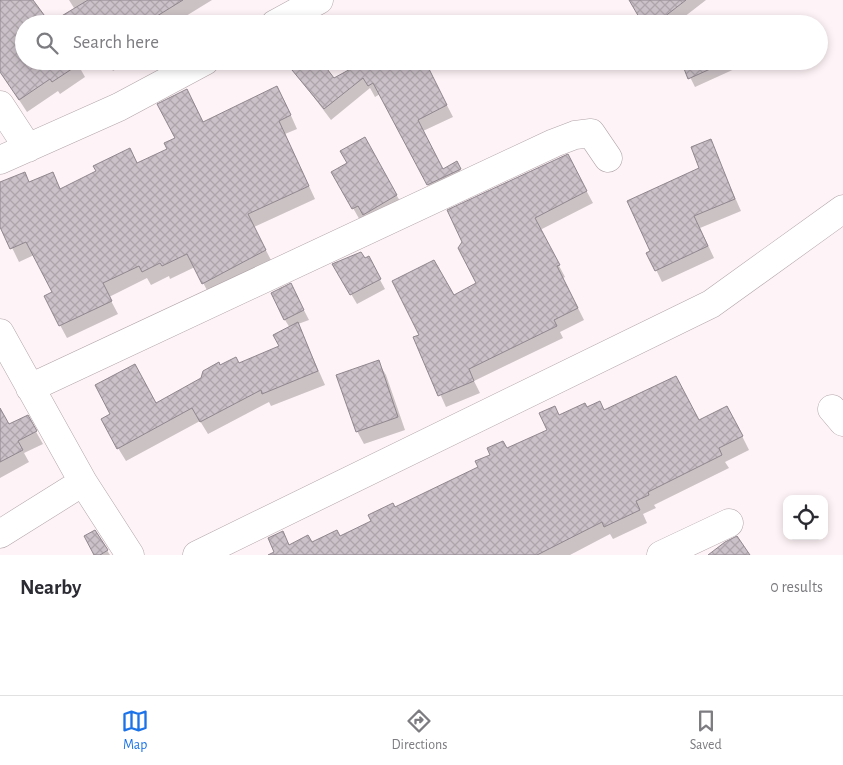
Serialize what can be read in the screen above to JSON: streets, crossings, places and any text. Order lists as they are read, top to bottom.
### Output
{
  "page": {
    "search": "Search here",
    "heading": ["Nearby", "0 results"],
    "nav": ["Map", "Directions", "Saved"]
  }
}
